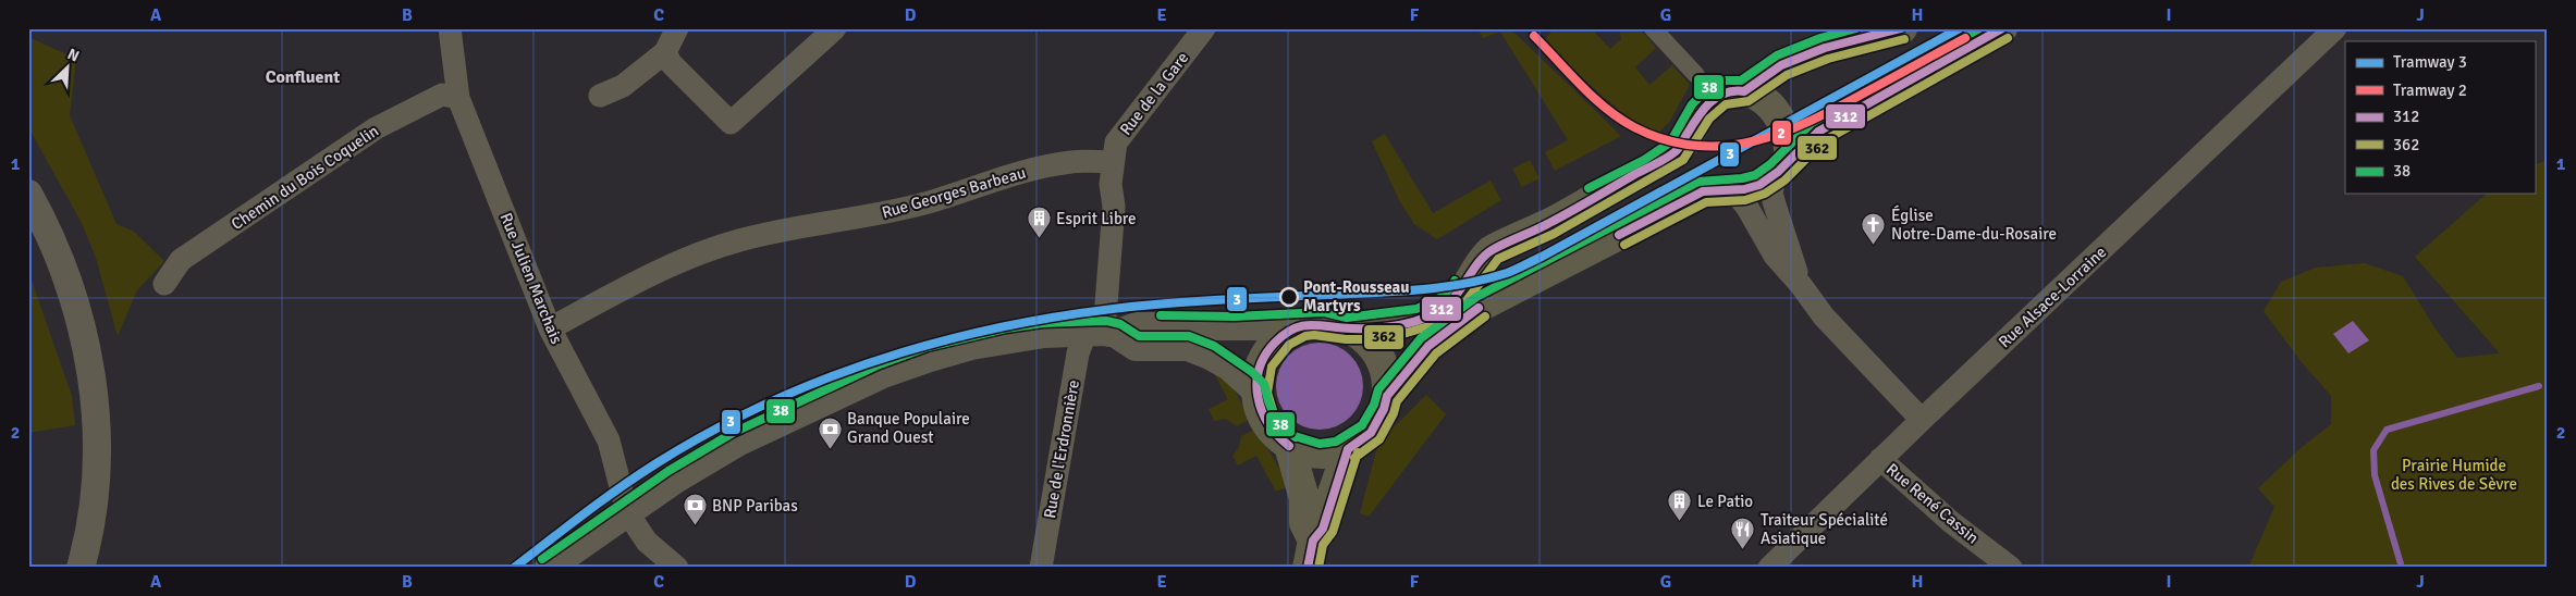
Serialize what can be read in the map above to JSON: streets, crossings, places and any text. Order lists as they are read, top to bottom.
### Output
{
  "streets": {
    "street": [
      "Rue de la Gare",
      "Chemin du Bois Coquelin",
      "Rue Georges Barbeau",
      "Rue Julien Marchais",
      "Rue Alsace-Lorraine",
      "Rue de l'Erdronnière",
      "Rue René Cassin"
    ]
  },
  "crossings": [
    ["Rue de la Gare", "Rue Georges Barbeau"],
    ["Chemin du Bois Coquelin", "Rue Julien Marchais"],
    ["Rue Georges Barbeau", "Rue Julien Marchais"],
    ["Rue Alsace-Lorraine", "Rue René Cassin"]
  ],
  "districts": ["Confluent"],
  "parks": ["Prairie Humide des Rives de Sèvre"],
  "places": {
    "building": ["Esprit Libre", "Le Patio"],
    "church": ["Église Notre-Dame-du-Rosaire"],
    "other": ["Pont-Rousseau Martyrs"],
    "bank": ["Banque Populaire Grand Ouest", "BNP Paribas"],
    "restaurant": ["Traiteur Spécialité Asiatique"]
  },
  "lines": [
    "tram line 3",
    "transit line 312",
    "transit line 38",
    "tram line 2",
    "transit line 362"
  ],
  "legend": [
    "Tramway 3",
    "Tramway 2",
    "312",
    "362",
    "38"
  ],
  "north": "top right",
  "grid": {
    "columns": [
      "A",
      "B",
      "C",
      "D",
      "E",
      "F",
      "G",
      "H",
      "I",
      "J"
    ],
    "rows": ["1", "2"]
  }
}
